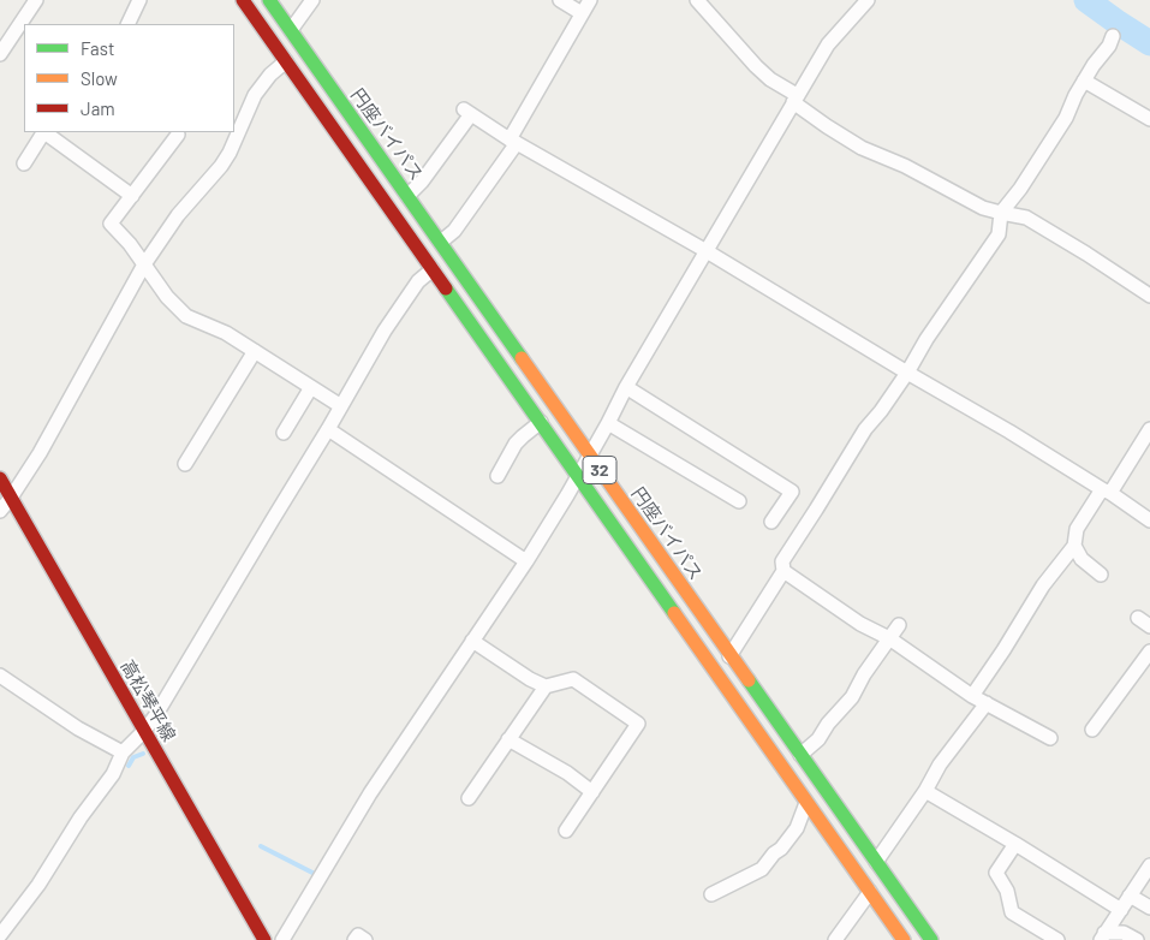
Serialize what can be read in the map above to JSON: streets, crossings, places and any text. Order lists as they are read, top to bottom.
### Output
{
  "streets": {
    "main road": ["円座バイパス", "32", "高松琴平線"]
  },
  "legend": ["Fast", "Slow", "Jam"]
}
